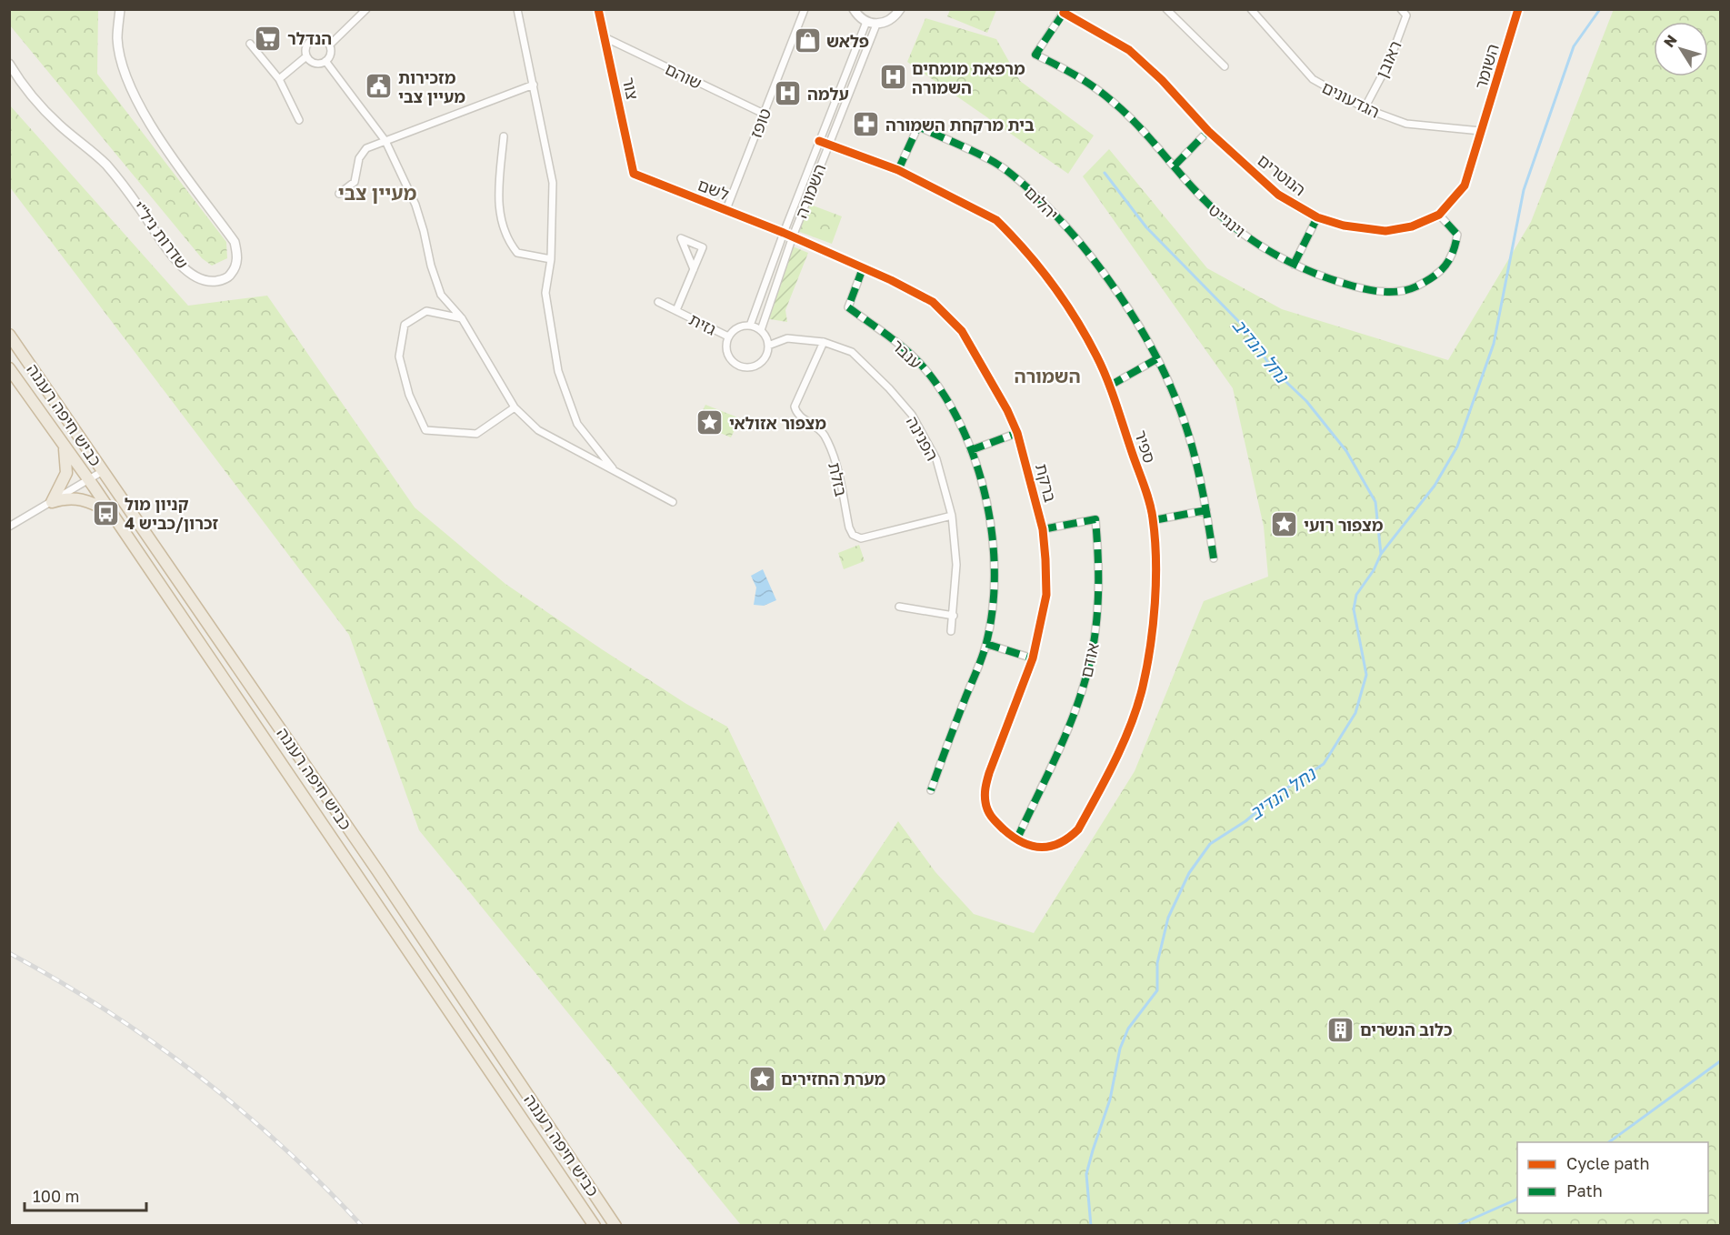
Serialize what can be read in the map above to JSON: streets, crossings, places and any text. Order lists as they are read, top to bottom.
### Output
{
  "streets": {
    "highway": ["כביש חיפה רעננה"],
    "street": [
      "ראובן",
      "השומר",
      "שוהם",
      "צור",
      "הגדעונים",
      "טופז",
      "הנוטרים",
      "לשם",
      "השמורה",
      "יהלום",
      "וינגייט",
      "שדרות ניל\"י",
      "גזית",
      "ענבר",
      "הפנינה",
      "ספיר",
      "בזלת",
      "ברקת",
      "אודם"
    ]
  },
  "crossings": [
    ["ראובן", "הגדעונים"],
    ["השומר", "הגדעונים"],
    ["השומר", "הנוטרים"],
    ["שוהם", "צור"],
    ["שוהם", "טופז"],
    ["צור", "לשם"],
    ["הגדעונים", "הנוטרים"],
    ["טופז", "לשם"],
    ["הנוטרים", "וינגייט"],
    ["לשם", "השמורה"],
    ["לשם", "ברקת"],
    ["השמורה", "גזית"],
    ["השמורה", "הפנינה"],
    ["השמורה", "ספיר"],
    ["השמורה", "ברקת"],
    ["יהלום", "ספיר"],
    ["גזית", "הפנינה"],
    ["ענבר", "ברקת"],
    ["הפנינה", "בזלת"],
    ["ספיר", "ברקת"],
    ["ספיר", "אודם"],
    ["ברקת", "אודם"]
  ],
  "districts": ["מעיין צבי", "השמורה"],
  "water": ["נחל הנדיב"],
  "places": {
    "supermarket": ["הנדלר"],
    "shop": ["פלאש"],
    "hospital": ["מרפאת מומחים השמורה", "עלמה"],
    "public building": ["מזכירות מעיין צבי"],
    "pharmacy": ["בית מרקחת השמורה"],
    "place": ["מצפור אזולאי", "מצפור רועי", "מערת החזירים"],
    "bus stop": ["קניון מול זכרון/כביש 4"],
    "building": ["כלוב הנשרים"]
  },
  "legend": ["Cycle path", "Path"],
  "scale_bar": "100 m",
  "north": "top left"
}
